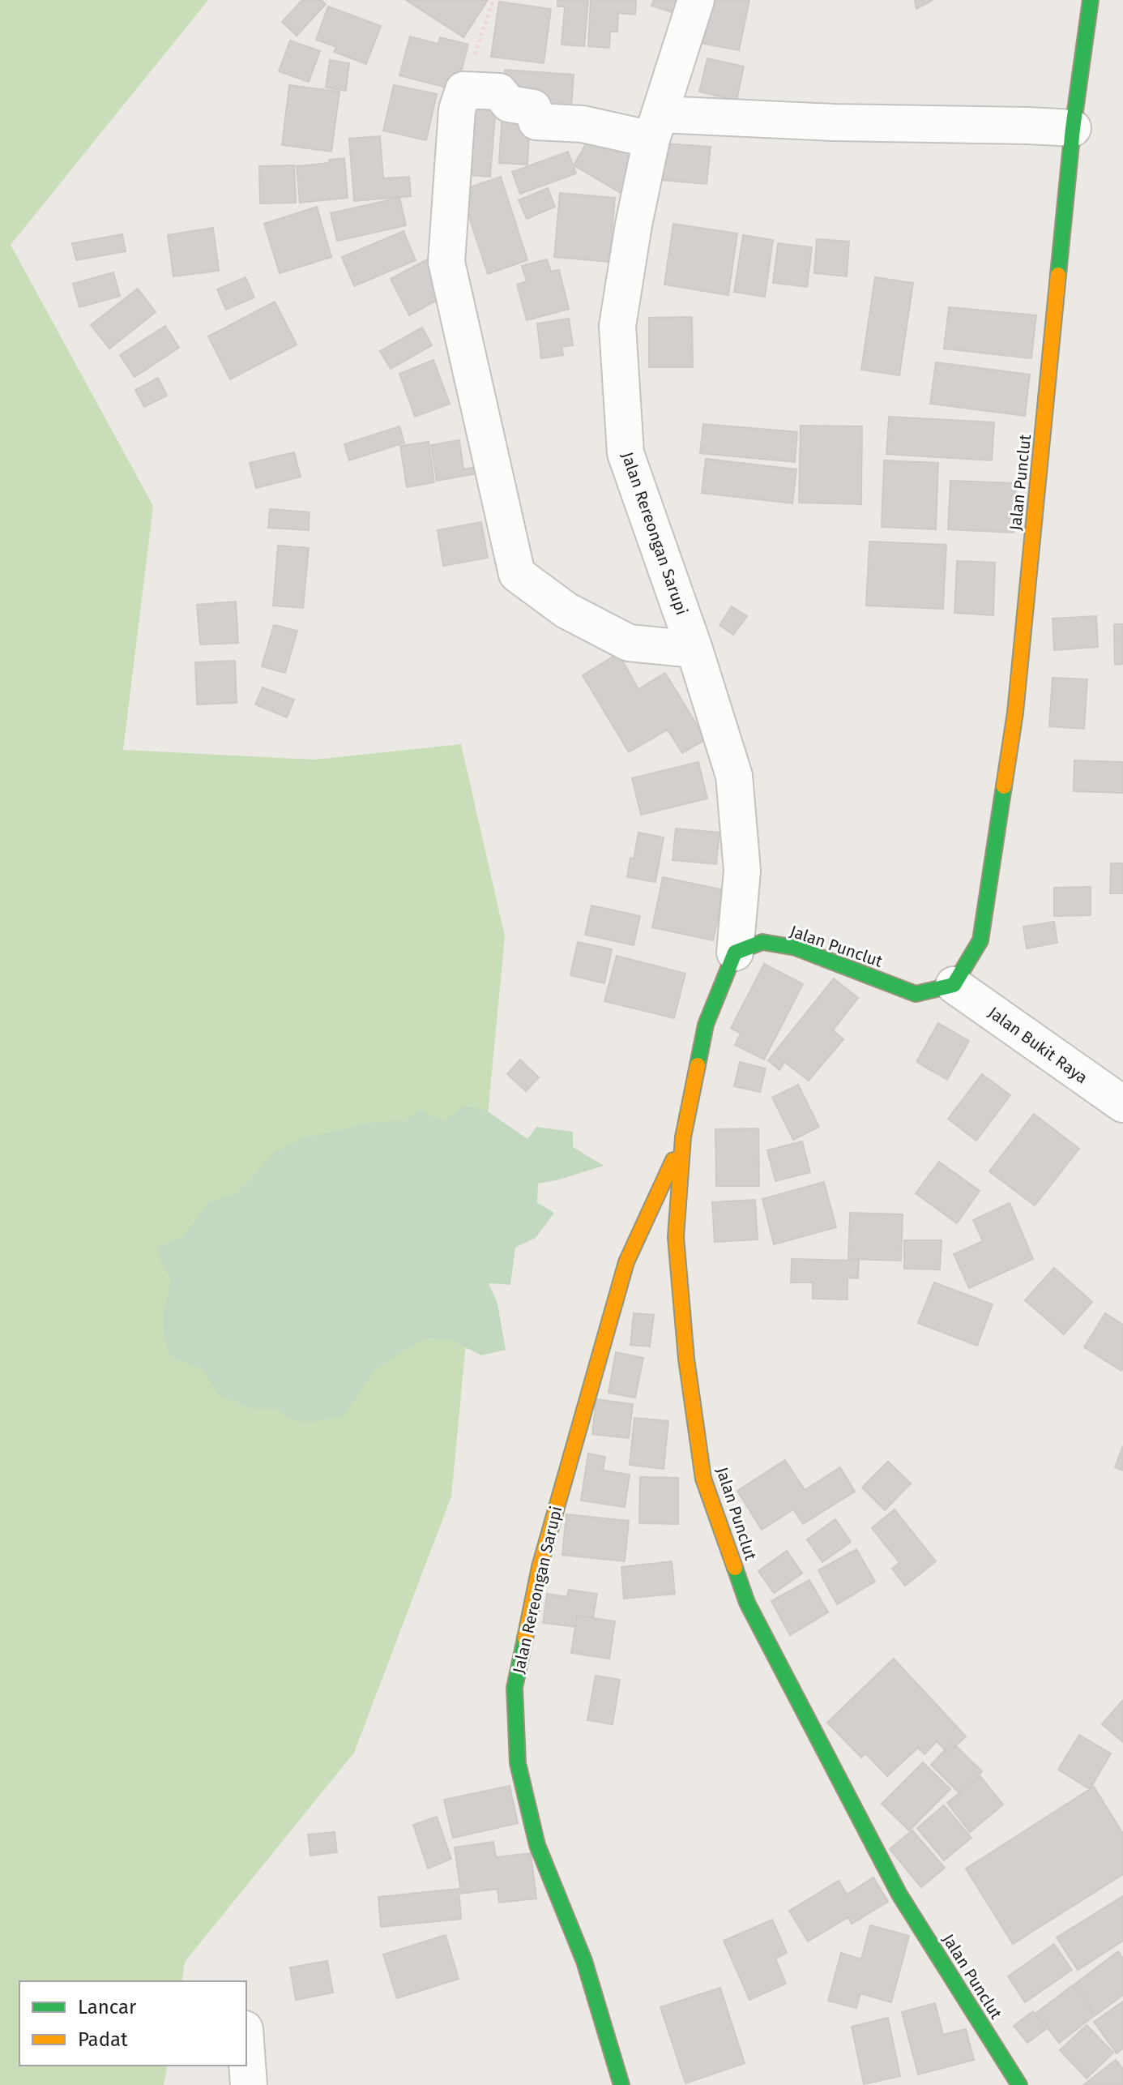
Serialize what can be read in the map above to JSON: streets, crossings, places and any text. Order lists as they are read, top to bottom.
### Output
{
  "streets": {
    "main road": ["Jalan Punclut", "Jalan Rereongan Sarupi"],
    "street": ["Jalan Bukit Raya"]
  },
  "crossings": [
    ["Jalan Punclut", "Jalan Rereongan Sarupi"],
    ["Jalan Punclut", "Jalan Bukit Raya"]
  ],
  "legend": ["Lancar", "Padat"]
}
